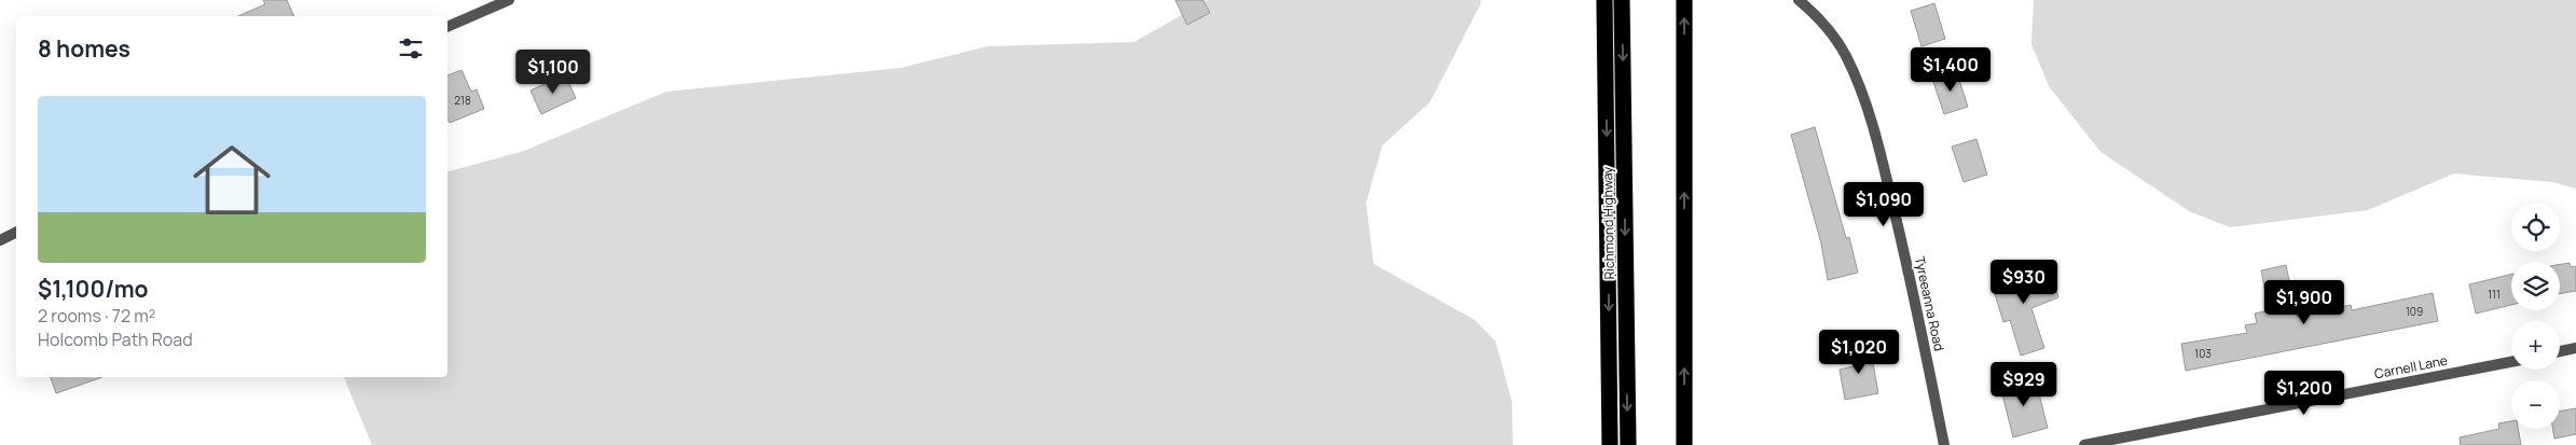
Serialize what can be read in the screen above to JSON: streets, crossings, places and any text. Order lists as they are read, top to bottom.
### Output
{
  "streets": {
    "highway": ["Richmond Highway"],
    "street": ["Tyreeanna Road", "Carnell Lane"]
  },
  "house_numbers": [
    "218",
    "111",
    "109",
    "103"
  ],
  "page": {
    "heading": "8 homes",
    "price": [
      "$1,400",
      "$1,100",
      "$1,090",
      "$930",
      "$1,900",
      "$1,020",
      "$929",
      "$1,200"
    ],
    "list": [
      {
        "name": "$1,100/mo",
        "note": "2 rooms · 72 m² · Holcomb Path Road"
      }
    ],
    "map_buttons": ["+", "−"]
  }
}
